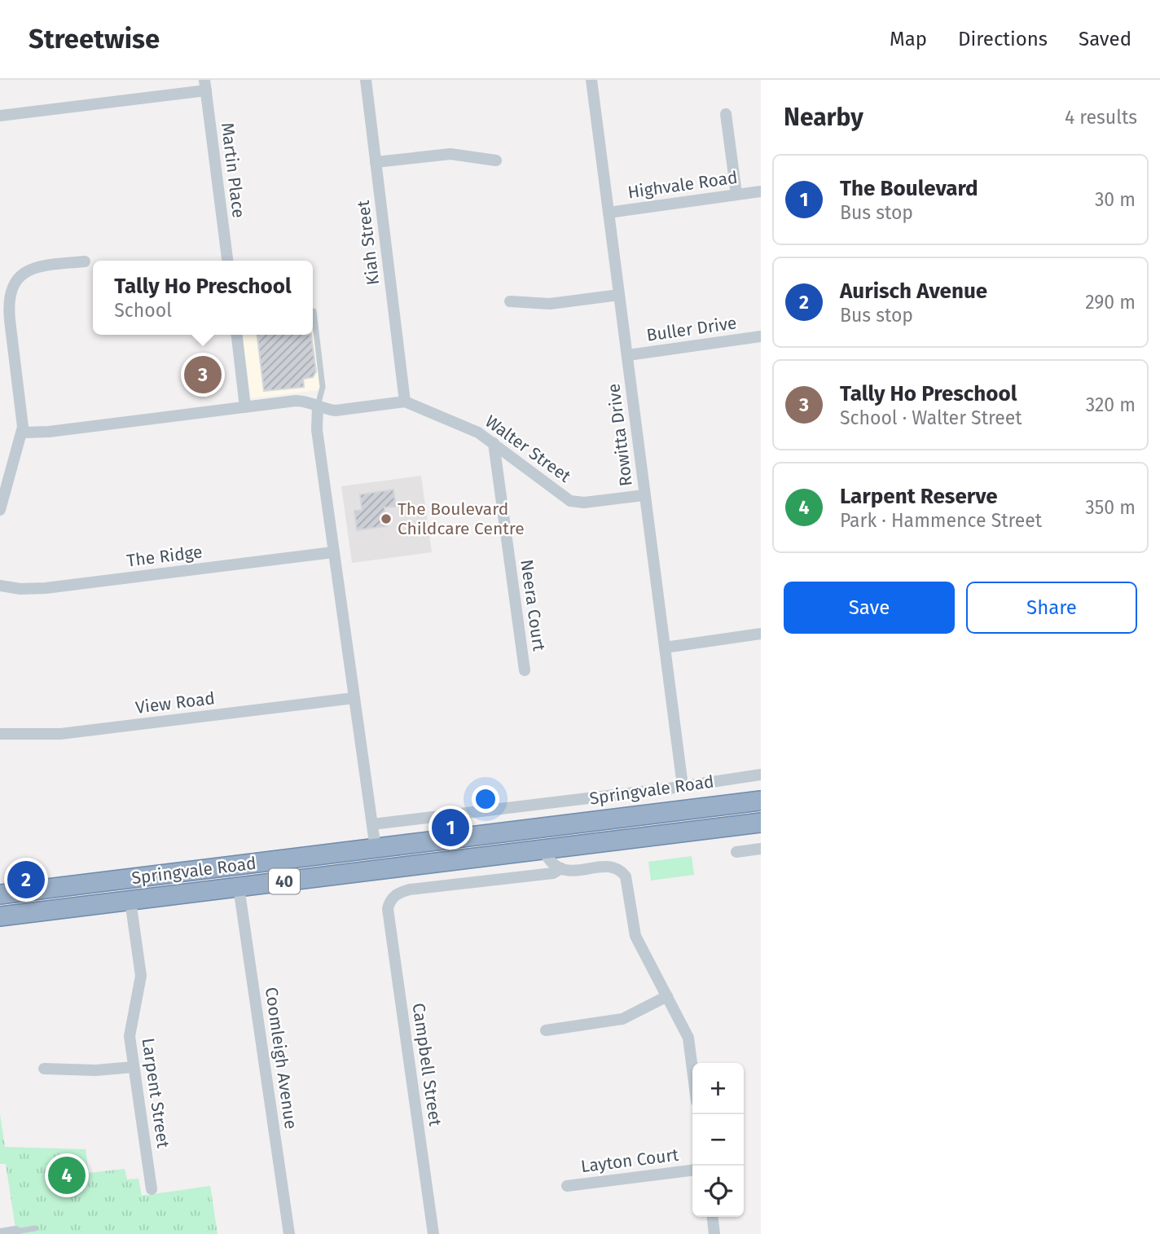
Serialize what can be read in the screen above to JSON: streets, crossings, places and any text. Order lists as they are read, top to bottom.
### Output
{
  "streets": {
    "highway": ["Springvale Road", "40"],
    "street": [
      "Martin Place",
      "Highvale Road",
      "Kiah Street",
      "Buller Drive",
      "Rowitta Drive",
      "Walter Street",
      "The Ridge",
      "Neera Court",
      "View Road",
      "Coomleigh Avenue",
      "Campbell Street",
      "Larpent Street",
      "Layton Court"
    ]
  },
  "crossings": [
    ["Highvale Road", "Rowitta Drive"],
    ["Kiah Street", "Walter Street"],
    ["Buller Drive", "Rowitta Drive"],
    ["Rowitta Drive", "Walter Street"],
    ["Rowitta Drive", "Springvale Road"],
    ["Walter Street", "Neera Court"],
    ["Springvale Road", "Coomleigh Avenue"],
    ["Springvale Road", "Larpent Street"]
  ],
  "places": ["The Boulevard Childcare Centre"],
  "page": {
    "header": "Streetwise",
    "nav": ["Map", "Directions", "Saved"],
    "heading": ["Nearby", "4 results"],
    "list": [
      {
        "mark": "1",
        "name": "The Boulevard",
        "note": "Bus stop",
        "value": "30 m"
      },
      {
        "mark": "2",
        "name": "Aurisch Avenue",
        "note": "Bus stop",
        "value": "290 m"
      },
      {
        "mark": "3",
        "name": "Tally Ho Preschool",
        "note": "School · Walter Street",
        "value": "320 m"
      },
      {
        "mark": "4",
        "name": "Larpent Reserve",
        "note": "Park · Hammence Street",
        "value": "350 m"
      }
    ],
    "popup": ["Tally Ho Preschool", "School"],
    "pins": [
      "3",
      "1",
      "2",
      "4"
    ],
    "buttons": ["Save", "Share"],
    "map_buttons": ["+", "−"]
  }
}
